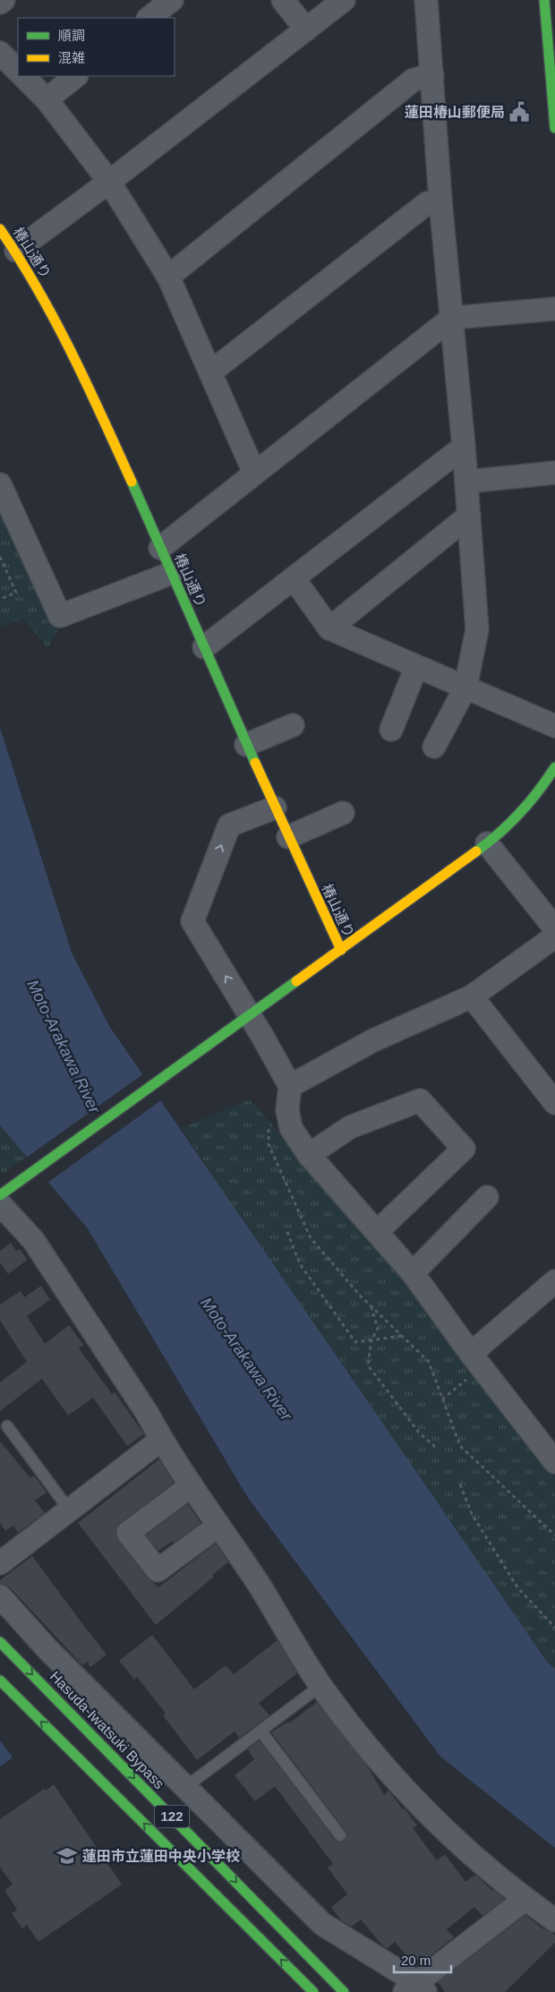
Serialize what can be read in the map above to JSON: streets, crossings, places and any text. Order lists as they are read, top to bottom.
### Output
{
  "streets": {
    "main road": ["椿山通り", "Hasuda-Iwatsuki Bypass", "122"]
  },
  "water": ["Moto-Arakawa River"],
  "places": {
    "public building": ["蓮田椿山郵便局"],
    "school or university": ["蓮田市立蓮田中央小学校"]
  },
  "legend": ["順調", "混雑"],
  "scale_bar": "20 m"
}
